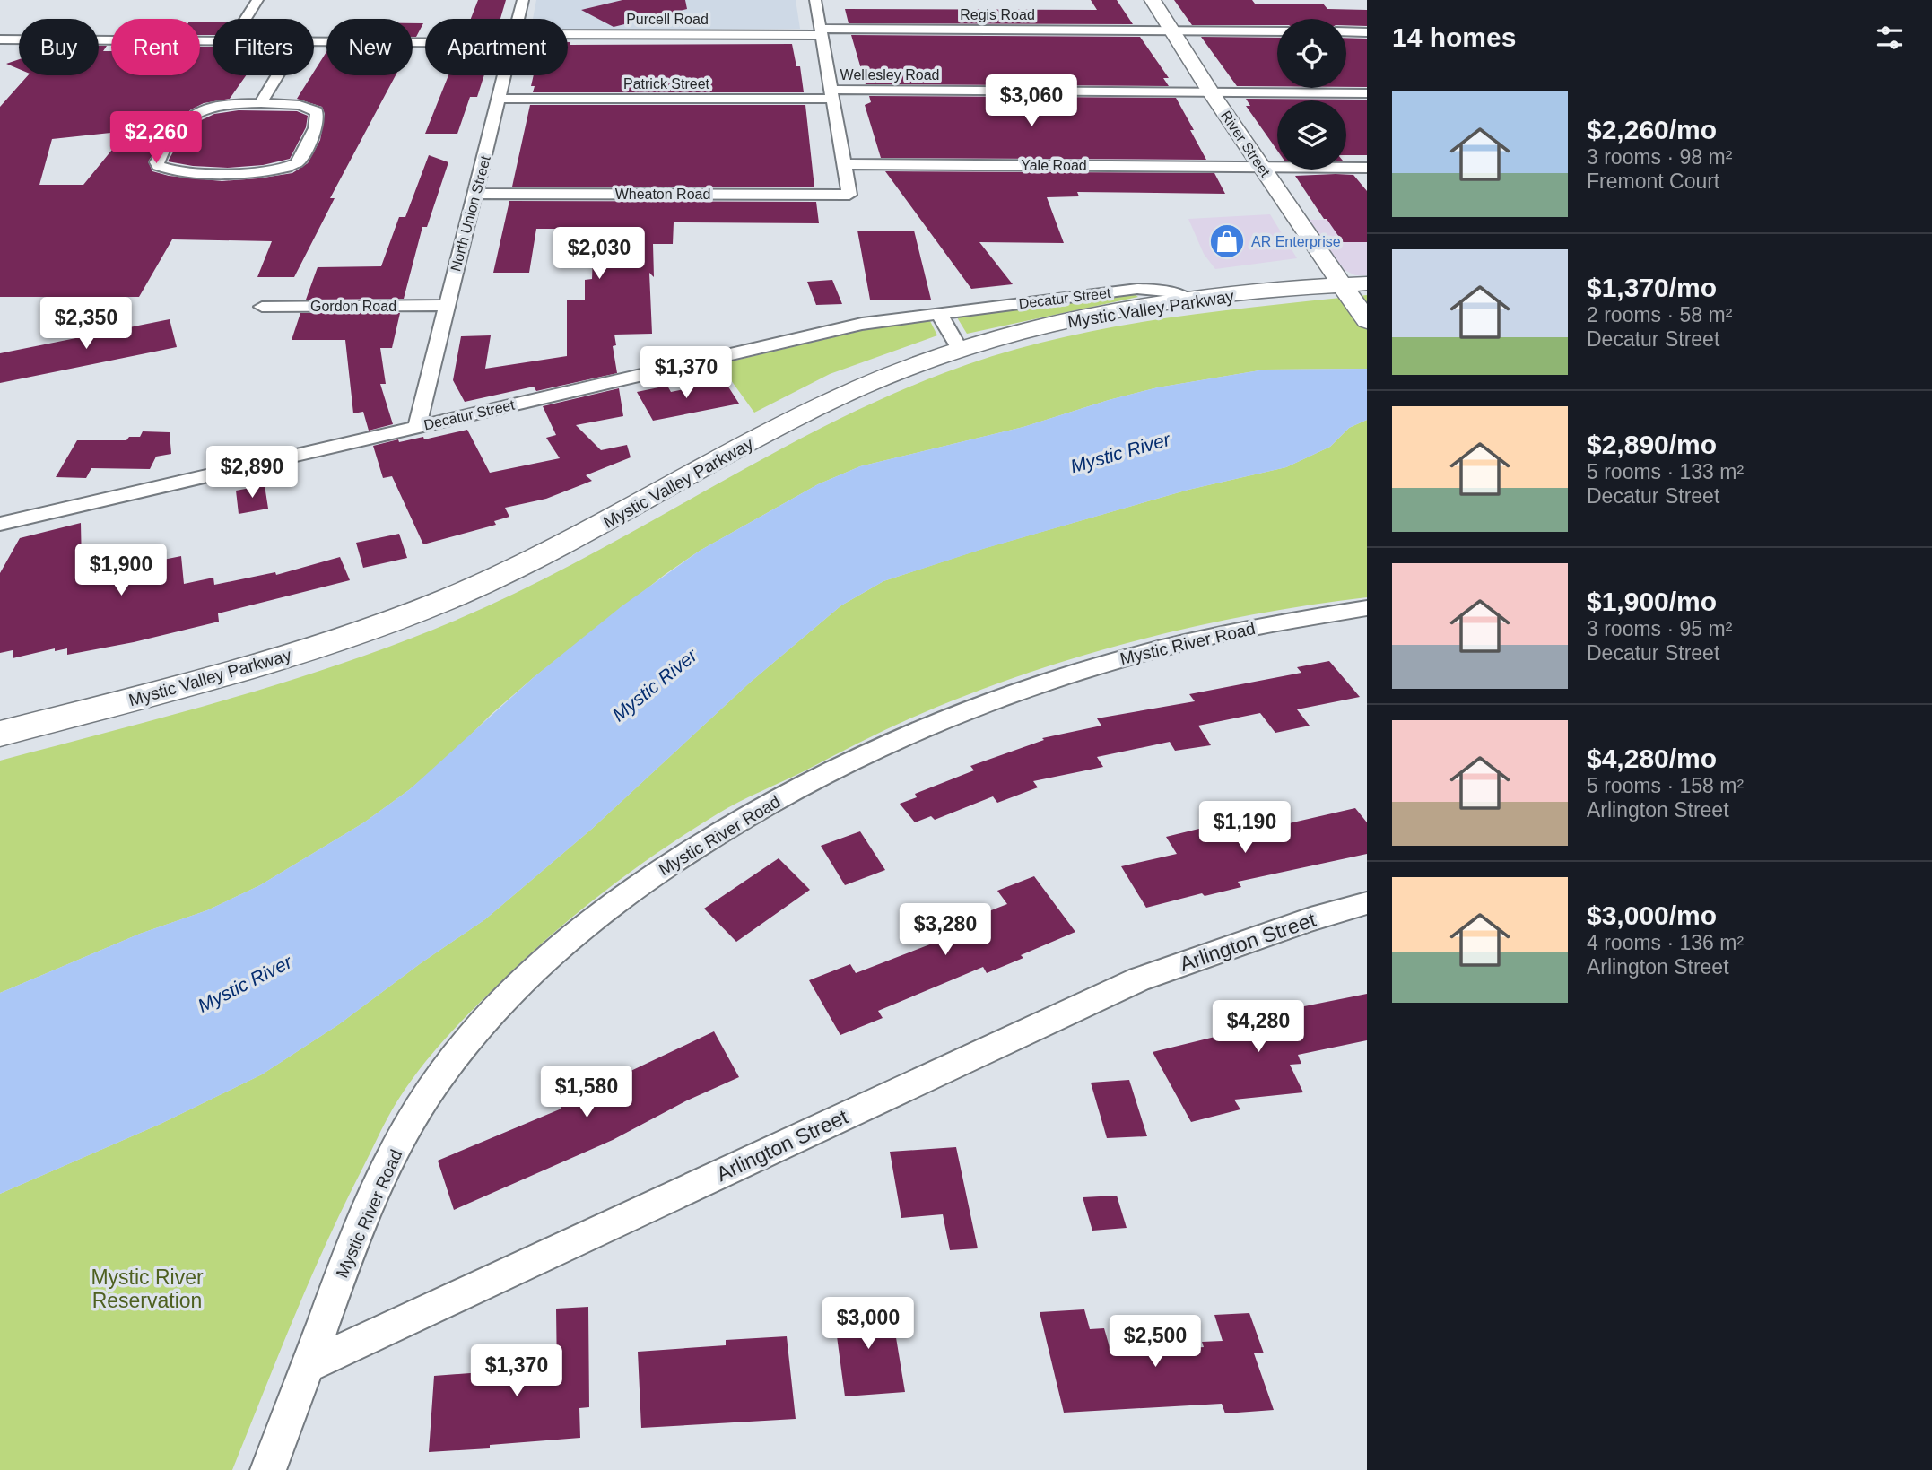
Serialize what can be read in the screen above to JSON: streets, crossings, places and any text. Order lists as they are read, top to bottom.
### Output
{
  "streets": {
    "main road": ["River Street", "Mystic Valley Parkway"],
    "street": [
      "Regis Road",
      "Purcell Road",
      "Wellesley Road",
      "Patrick Street",
      "Yale Road",
      "Wheaton Road",
      "North Union Street",
      "Decatur Street",
      "Gordon Road",
      "Mystic River Road",
      "Arlington Street"
    ]
  },
  "crossings": [
    ["Regis Road", "Purcell Road"],
    ["Regis Road", "River Street"],
    ["Wellesley Road", "Patrick Street"],
    ["Wellesley Road", "River Street"],
    ["Patrick Street", "North Union Street"],
    ["River Street", "Yale Road"],
    ["River Street", "Mystic Valley Parkway"],
    ["Yale Road", "Wheaton Road"],
    ["Wheaton Road", "North Union Street"],
    ["North Union Street", "Decatur Street"],
    ["North Union Street", "Gordon Road"],
    ["Decatur Street", "Mystic Valley Parkway"],
    ["Mystic River Road", "Arlington Street"]
  ],
  "water": ["Mystic River"],
  "parks": ["Mystic River Reservation"],
  "places": {
    "shop": ["AR Enterprise"]
  },
  "page": {
    "heading": "14 homes",
    "chip": [
      "Buy",
      "Rent",
      "Filters",
      "New",
      "Apartment"
    ],
    "price": [
      "$3,060",
      "$2,260",
      "$2,030",
      "$2,350",
      "$1,370",
      "$2,890",
      "$1,900",
      "$1,190",
      "$3,280",
      "$4,280",
      "$1,580",
      "$3,000",
      "$2,500",
      "$1,370"
    ],
    "list": [
      {
        "name": "$2,260/mo",
        "note": "3 rooms · 98 m² · Fremont Court"
      },
      {
        "name": "$1,370/mo",
        "note": "2 rooms · 58 m² · Decatur Street"
      },
      {
        "name": "$2,890/mo",
        "note": "5 rooms · 133 m² · Decatur Street"
      },
      {
        "name": "$1,900/mo",
        "note": "3 rooms · 95 m² · Decatur Street"
      },
      {
        "name": "$4,280/mo",
        "note": "5 rooms · 158 m² · Arlington Street"
      },
      {
        "name": "$3,000/mo",
        "note": "4 rooms · 136 m² · Arlington Street"
      }
    ]
  }
}
